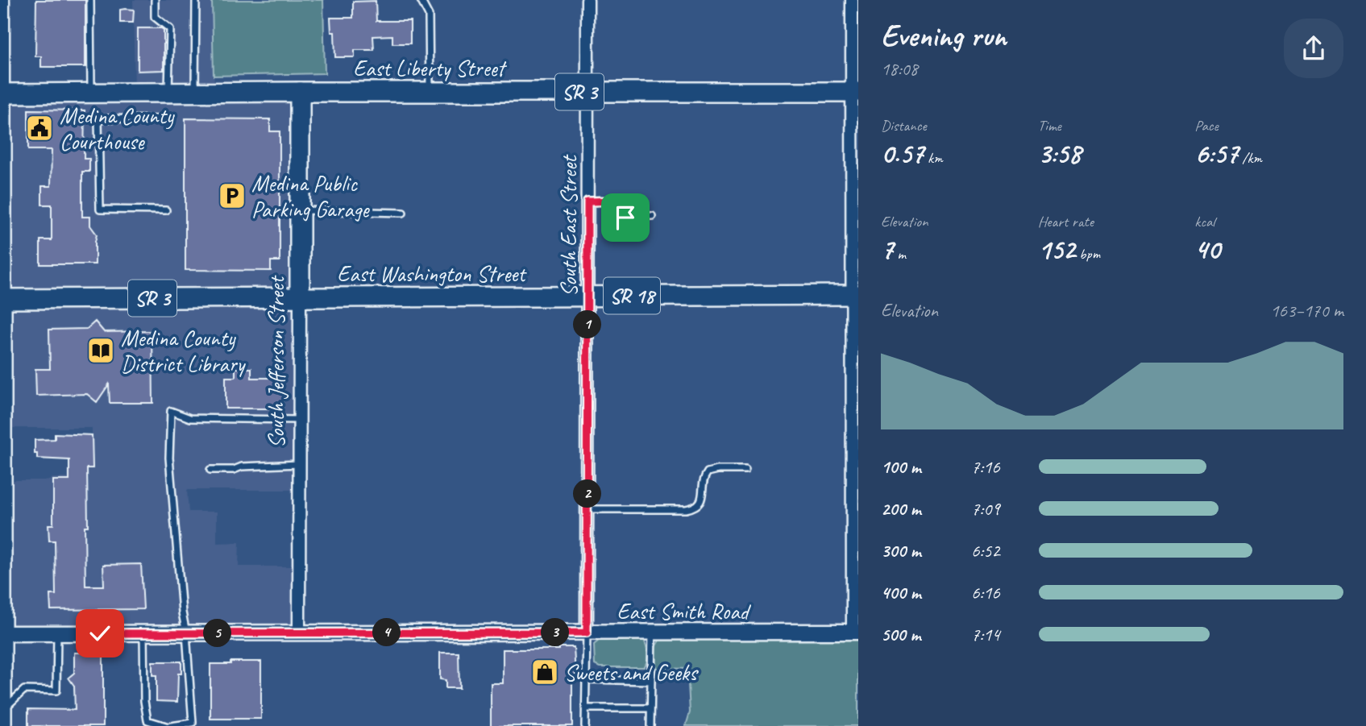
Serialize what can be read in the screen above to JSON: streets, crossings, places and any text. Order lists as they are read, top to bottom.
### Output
{
  "streets": {
    "main road": [
      "East Liberty Street",
      "SR 3",
      "East Washington Street",
      "SR 18",
      "South Jefferson Street"
    ],
    "street": ["South East Street", "East Smith Road"]
  },
  "crossings": [
    ["East Liberty Street", "South East Street"],
    ["East Liberty Street", "South Jefferson Street"],
    ["South East Street", "East Washington Street"],
    ["South East Street", "East Smith Road"],
    ["East Washington Street", "South Jefferson Street"],
    ["South Jefferson Street", "East Smith Road"]
  ],
  "places": {
    "public building": ["Medina County Courthouse"],
    "parking": ["Medina Public Parking Garage"],
    "library": ["Medina County District Library"],
    "shop": ["Sweets and Geeks"]
  },
  "page": {
    "heading": ["Evening run", "18:08"],
    "stats": [
      ["Distance", "0.57 km"],
      ["Time", "3:58"],
      ["Pace", "6:57 /km"],
      ["Elevation", "7 m"],
      ["Heart rate", "152 bpm"],
      ["kcal", "40"]
    ],
    "chart": ["Elevation", "163–170 m"],
    "pins": [
      "1",
      "2",
      "3",
      "4",
      "5"
    ],
    "list": [
      {
        "name": "100 m",
        "note": "7:16"
      },
      {
        "name": "200 m",
        "note": "7:09"
      },
      {
        "name": "300 m",
        "note": "6:52"
      },
      {
        "name": "400 m",
        "note": "6:16"
      },
      {
        "name": "500 m",
        "note": "7:14"
      }
    ]
  }
}
